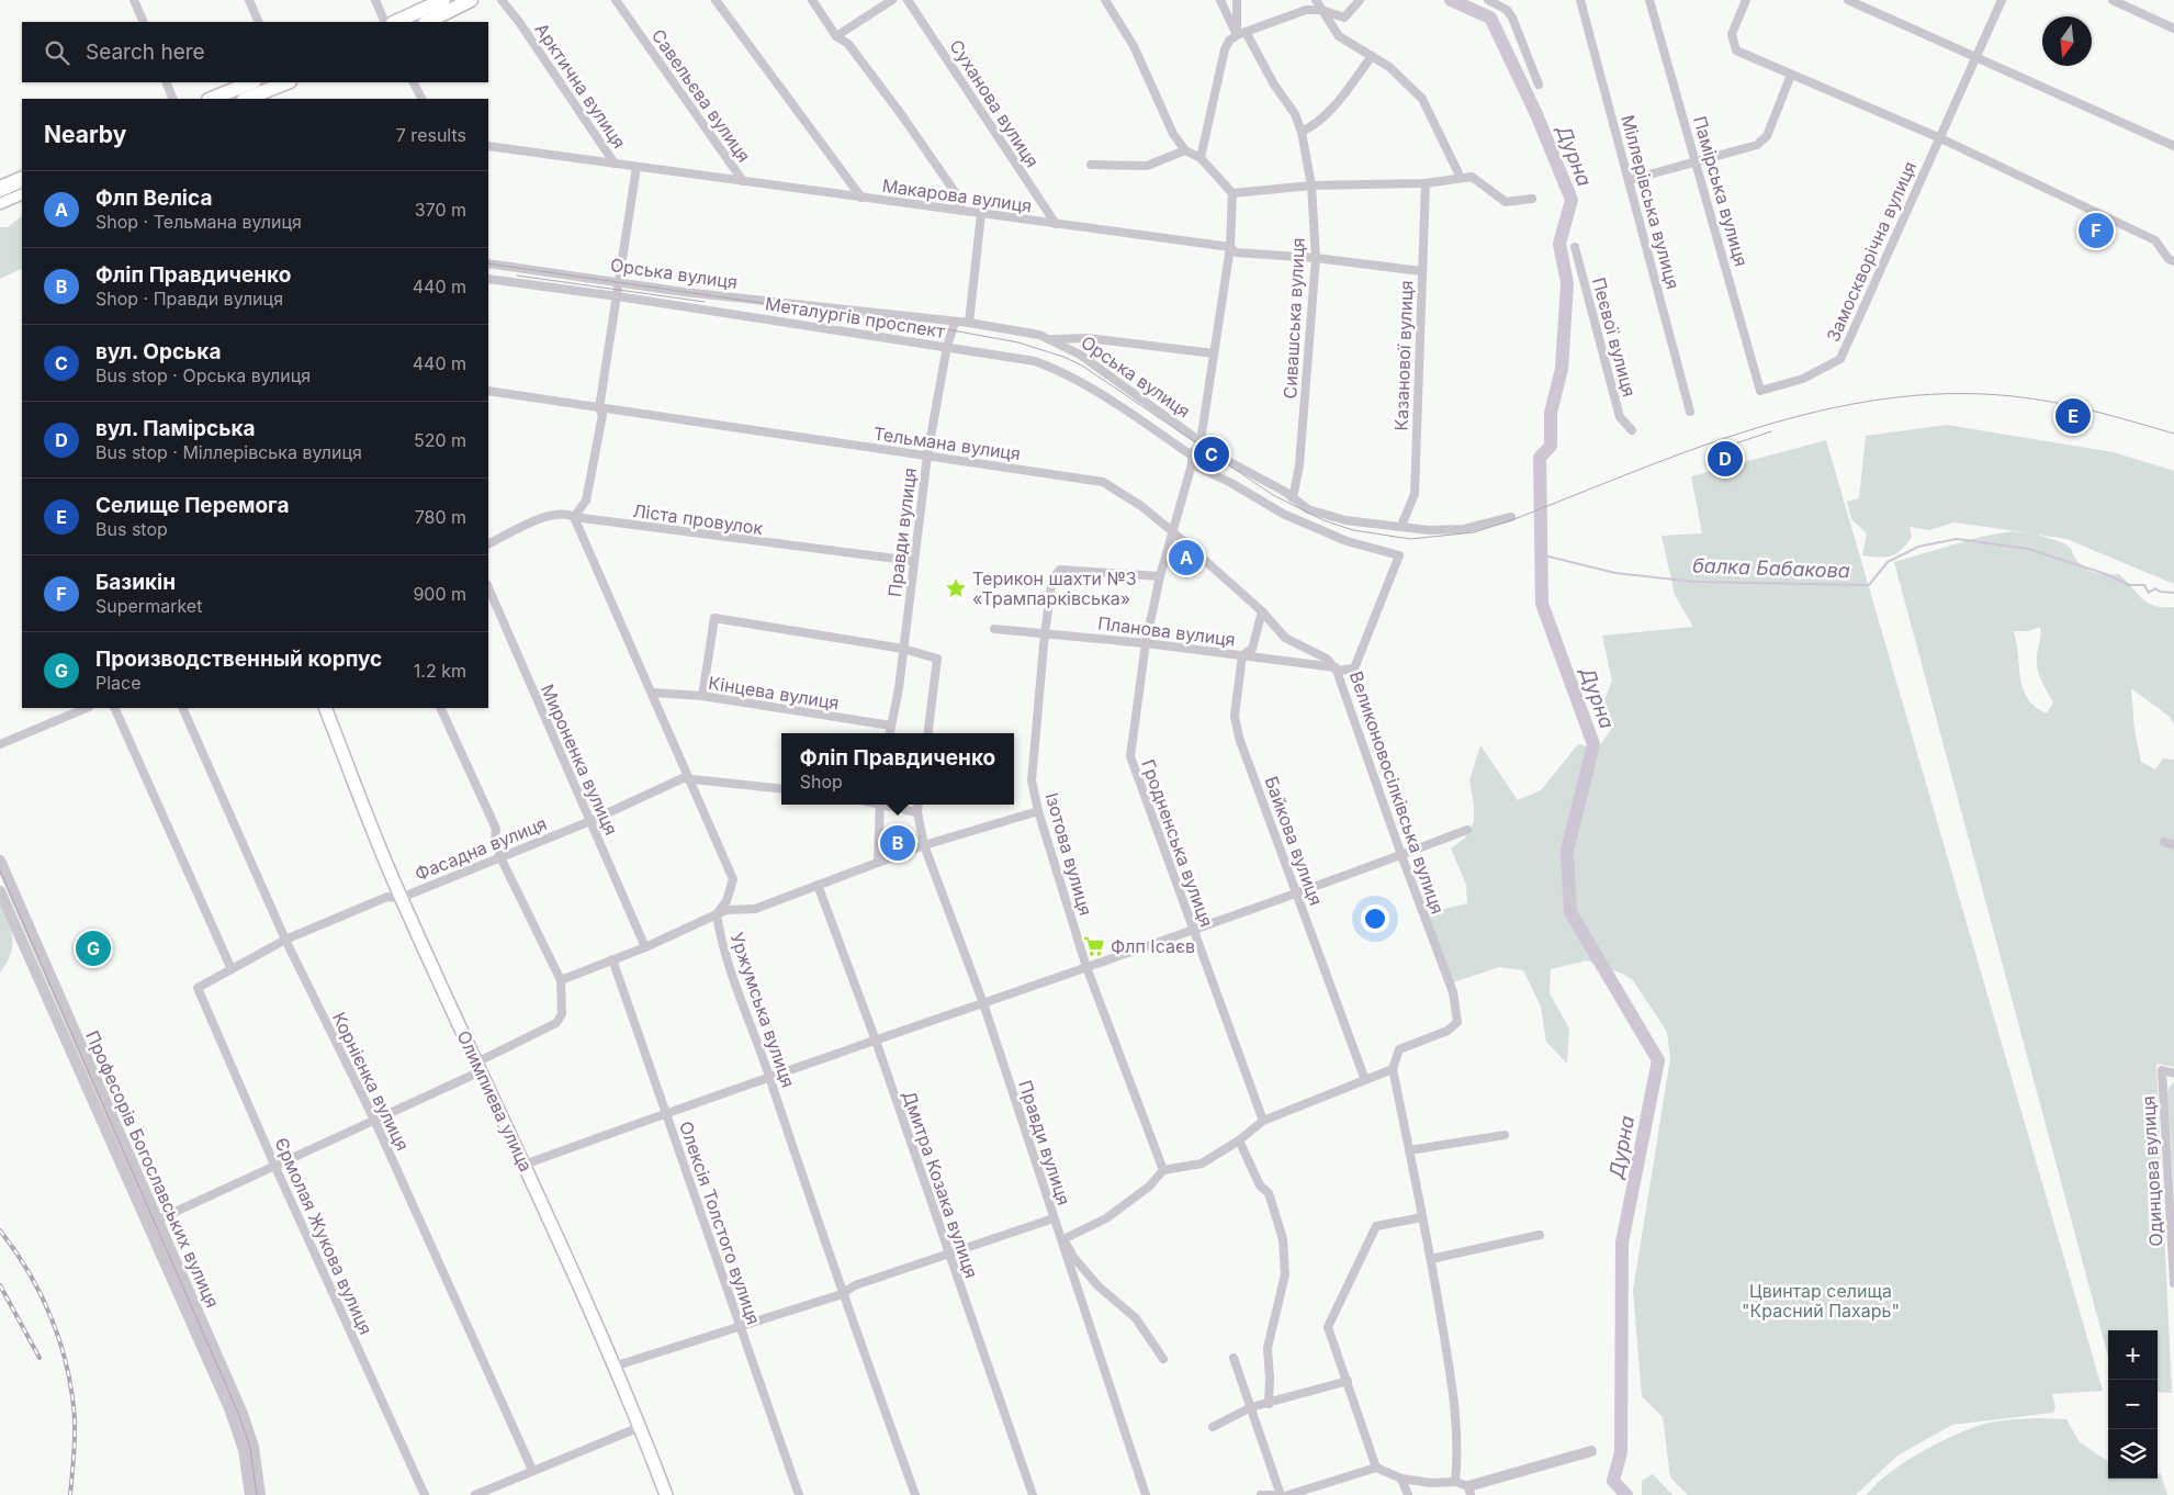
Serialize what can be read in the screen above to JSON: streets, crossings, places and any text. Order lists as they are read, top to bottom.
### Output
{
  "streets": {
    "main road": ["Олимпиева улица"],
    "street": [
      "Арктична вулиця",
      "Савельєва вулиця",
      "Суханова вулиця",
      "Памірська вулиця",
      "Макарова вулиця",
      "Міллерівська вулиця",
      "Замоскворічна вулиця",
      "Орська вулиця",
      "Металургів проспект",
      "Сивашська вулиця",
      "Пеєвої вулиця",
      "Казанової вулиця",
      "Тельмана вулиця",
      "Ліста провулок",
      "Правди вулиця",
      "Планова вулиця",
      "Кінцева вулиця",
      "Мироненка вулиця",
      "Великоновосілківська вулиця",
      "Байкова вулиця",
      "Гродненська вулиця",
      "Фасадна вулиця",
      "Ізотова вулиця",
      "Уржумська вулиця",
      "Корнієнка вулиця",
      "Професорів Богославських вулиця",
      "Одинцова вулиця",
      "Дмитра Козака вулиця",
      "Олексія Толстого вулиця",
      "Єрмолая Жукова вулиця"
    ]
  },
  "crossings": [
    ["Арктична вулиця", "Макарова вулиця"],
    ["Савельєва вулиця", "Макарова вулиця"],
    ["Суханова вулиця", "Макарова вулиця"],
    ["Памірська вулиця", "Замоскворічна вулиця"],
    ["Макарова вулиця", "Орська вулиця"],
    ["Макарова вулиця", "Сивашська вулиця"],
    ["Макарова вулиця", "Казанової вулиця"],
    ["Орська вулиця", "Сивашська вулиця"],
    ["Орська вулиця", "Казанової вулиця"],
    ["Орська вулиця", "Правди вулиця"],
    ["Орська вулиця", "Гродненська вулиця"],
    ["Металургів проспект", "Правди вулиця"],
    ["Металургів проспект", "Великоновосілківська вулиця"],
    ["Металургів проспект", "Гродненська вулиця"],
    ["Тельмана вулиця", "Правди вулиця"],
    ["Тельмана вулиця", "Планова вулиця"],
    ["Тельмана вулиця", "Великоновосілківська вулиця"],
    ["Тельмана вулиця", "Байкова вулиця"],
    ["Тельмана вулиця", "Гродненська вулиця"],
    ["Ліста провулок", "Правди вулиця"],
    ["Ліста провулок", "Уржумська вулиця"],
    ["Правди вулиця", "Кінцева вулиця"],
    ["Планова вулиця", "Великоновосілківська вулиця"],
    ["Планова вулиця", "Байкова вулиця"],
    ["Планова вулиця", "Гродненська вулиця"],
    ["Планова вулиця", "Ізотова вулиця"],
    ["Кінцева вулиця", "Уржумська вулиця"],
    ["Мироненка вулиця", "Фасадна вулиця"],
    ["Гродненська вулиця", "Ізотова вулиця"],
    ["Фасадна вулиця", "Уржумська вулиця"],
    ["Фасадна вулиця", "Корнієнка вулиця"],
    ["Фасадна вулиця", "Олимпиева улица"],
    ["Фасадна вулиця", "Єрмолая Жукова вулиця"]
  ],
  "water": ["Дурна", "балка Бабакова"],
  "parks": ["Цвинтар селища \"Красний Пахарь\""],
  "places": {
    "place": ["Терикон шахти №3 «Трампарківська»"],
    "supermarket": ["Флп Ісаєв"]
  },
  "north": "bottom",
  "page": {
    "search": "Search here",
    "heading": ["Nearby", "7 results"],
    "list": [
      {
        "mark": "A",
        "name": "Флп Веліса",
        "note": "Shop · Тельмана вулиця",
        "value": "370 m"
      },
      {
        "mark": "B",
        "name": "Фліп Правдиченко",
        "note": "Shop · Правди вулиця",
        "value": "440 m"
      },
      {
        "mark": "C",
        "name": "вул. Орська",
        "note": "Bus stop · Орська вулиця",
        "value": "440 m"
      },
      {
        "mark": "D",
        "name": "вул. Памірська",
        "note": "Bus stop · Міллерівська вулиця",
        "value": "520 m"
      },
      {
        "mark": "E",
        "name": "Селище Перемога",
        "note": "Bus stop",
        "value": "780 m"
      },
      {
        "mark": "F",
        "name": "Базикін",
        "note": "Supermarket",
        "value": "900 m"
      },
      {
        "mark": "G",
        "name": "Производственный корпус",
        "note": "Place",
        "value": "1.2 km"
      }
    ],
    "pins": [
      "F",
      "E",
      "C",
      "D",
      "A",
      "B",
      "G"
    ],
    "popup": ["Фліп Правдиченко", "Shop"],
    "map_buttons": ["+", "−"]
  }
}
